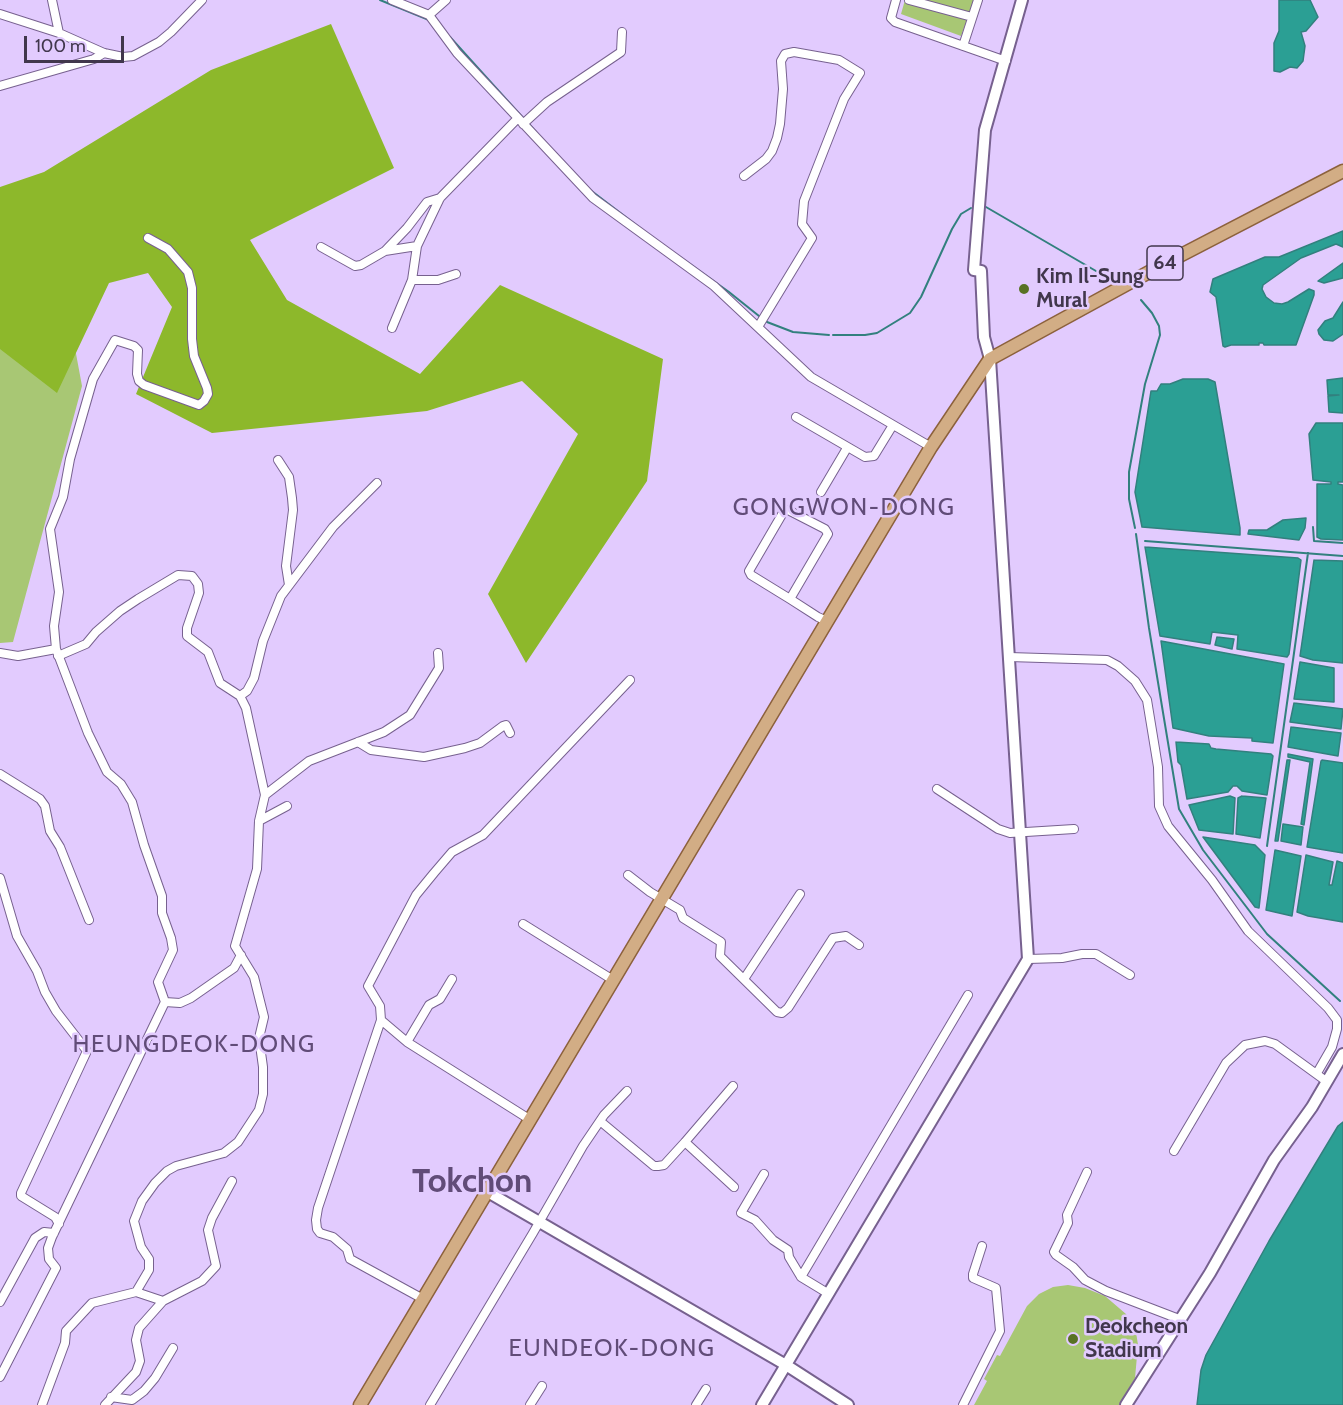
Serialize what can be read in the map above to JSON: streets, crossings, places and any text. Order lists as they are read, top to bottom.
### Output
{
  "streets": {
    "main road": ["64"]
  },
  "districts": [
    "GONGWON-DONG",
    "HEUNGDEOK-DONG",
    "Tokchon",
    "EUNDEOK-DONG"
  ],
  "places": ["Kim Il-Sung Mural", "Deokcheon Stadium"],
  "scale_bar": "100 m"
}
